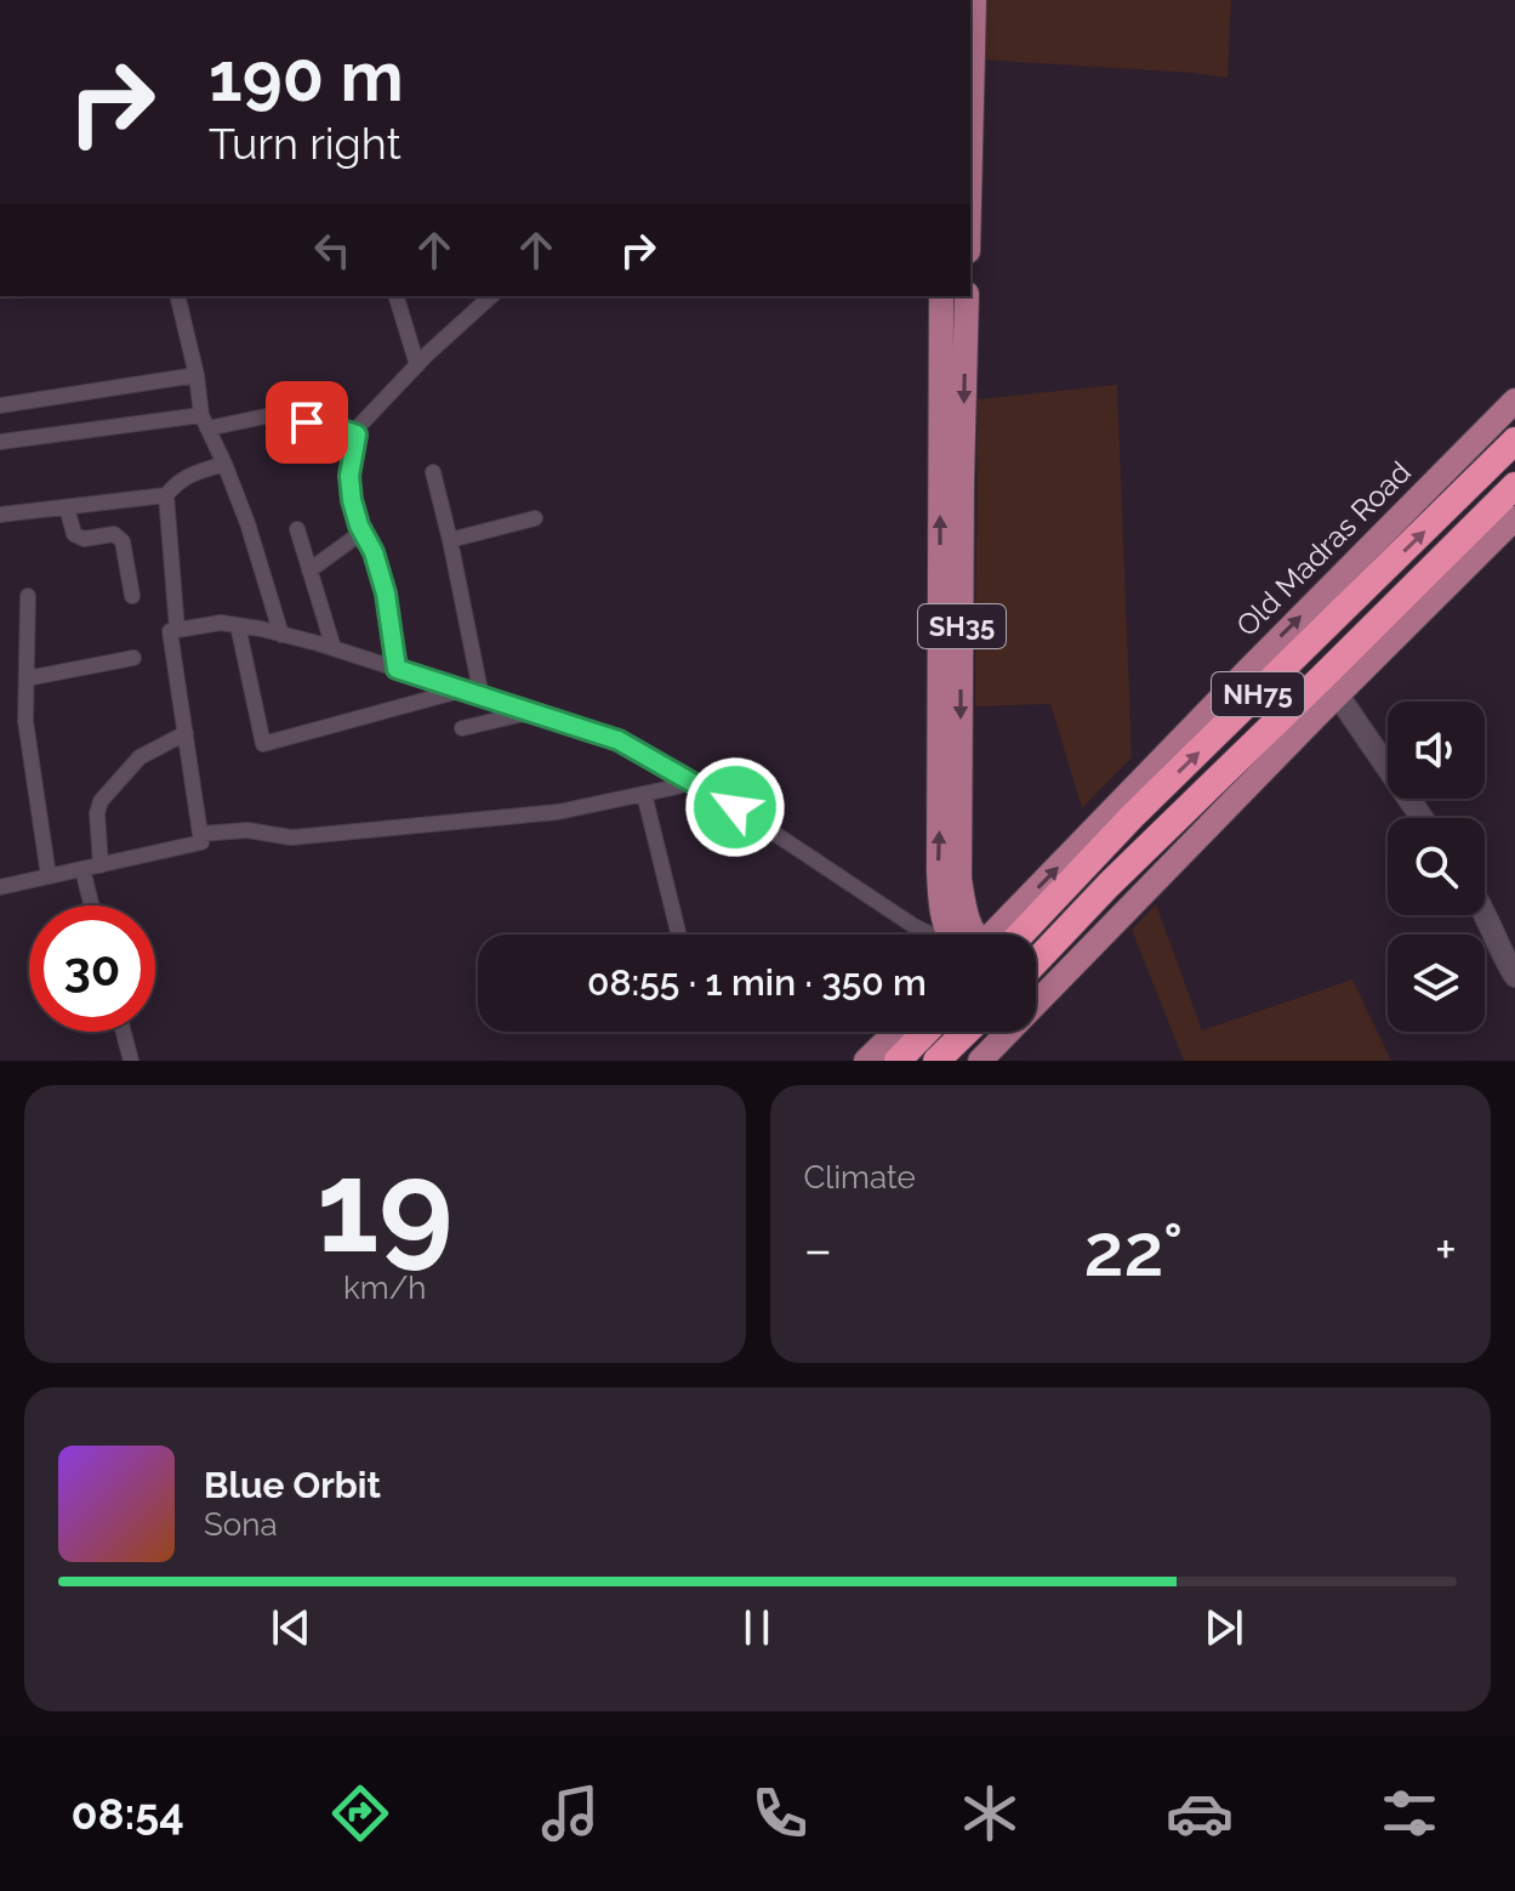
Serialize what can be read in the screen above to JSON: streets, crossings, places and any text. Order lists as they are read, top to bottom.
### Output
{
  "streets": {
    "highway": ["NH75"],
    "main road": ["Old Madras Road", "SH35"]
  },
  "page": {
    "turn": ["190 m", "Turn right"],
    "limit": "30",
    "trip": "08:55 · 1 min · 350 m",
    "tile": [
      ["19", "km/h"],
      "Climate"
    ],
    "heat": ["−", "22°", "+"],
    "song": ["Blue Orbit", "Sona"],
    "tabs": "08:54"
  }
}
